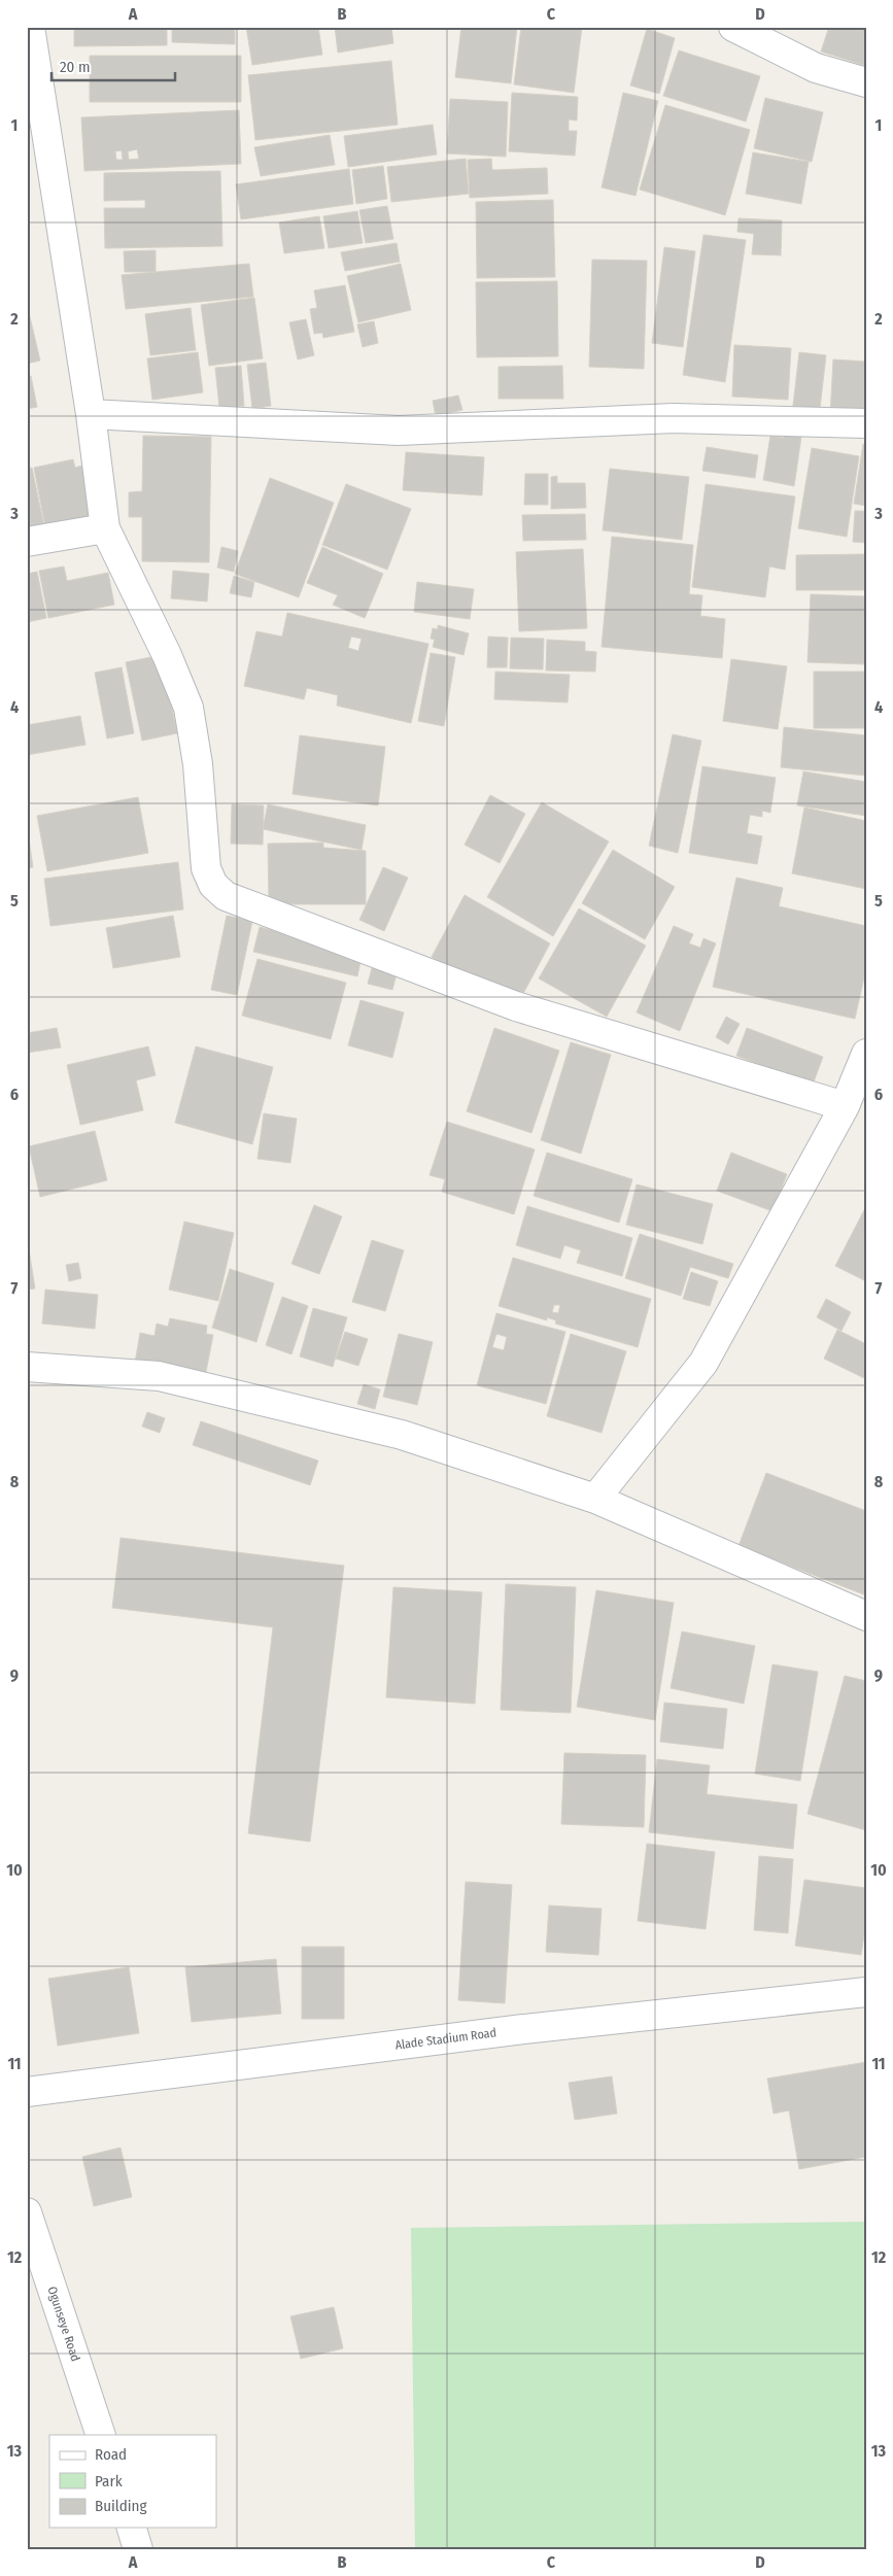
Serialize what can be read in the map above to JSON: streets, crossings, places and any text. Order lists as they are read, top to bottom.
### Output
{
  "streets": {
    "street": ["Alade Stadium Road", "Ogunseye Road"]
  },
  "legend": ["Road", "Park", "Building"],
  "scale_bar": "20 m",
  "grid": {
    "columns": [
      "A",
      "B",
      "C",
      "D"
    ],
    "rows": [
      "1",
      "2",
      "3",
      "4",
      "5",
      "6",
      "7",
      "8",
      "9",
      "10",
      "11",
      "12",
      "13"
    ]
  }
}
